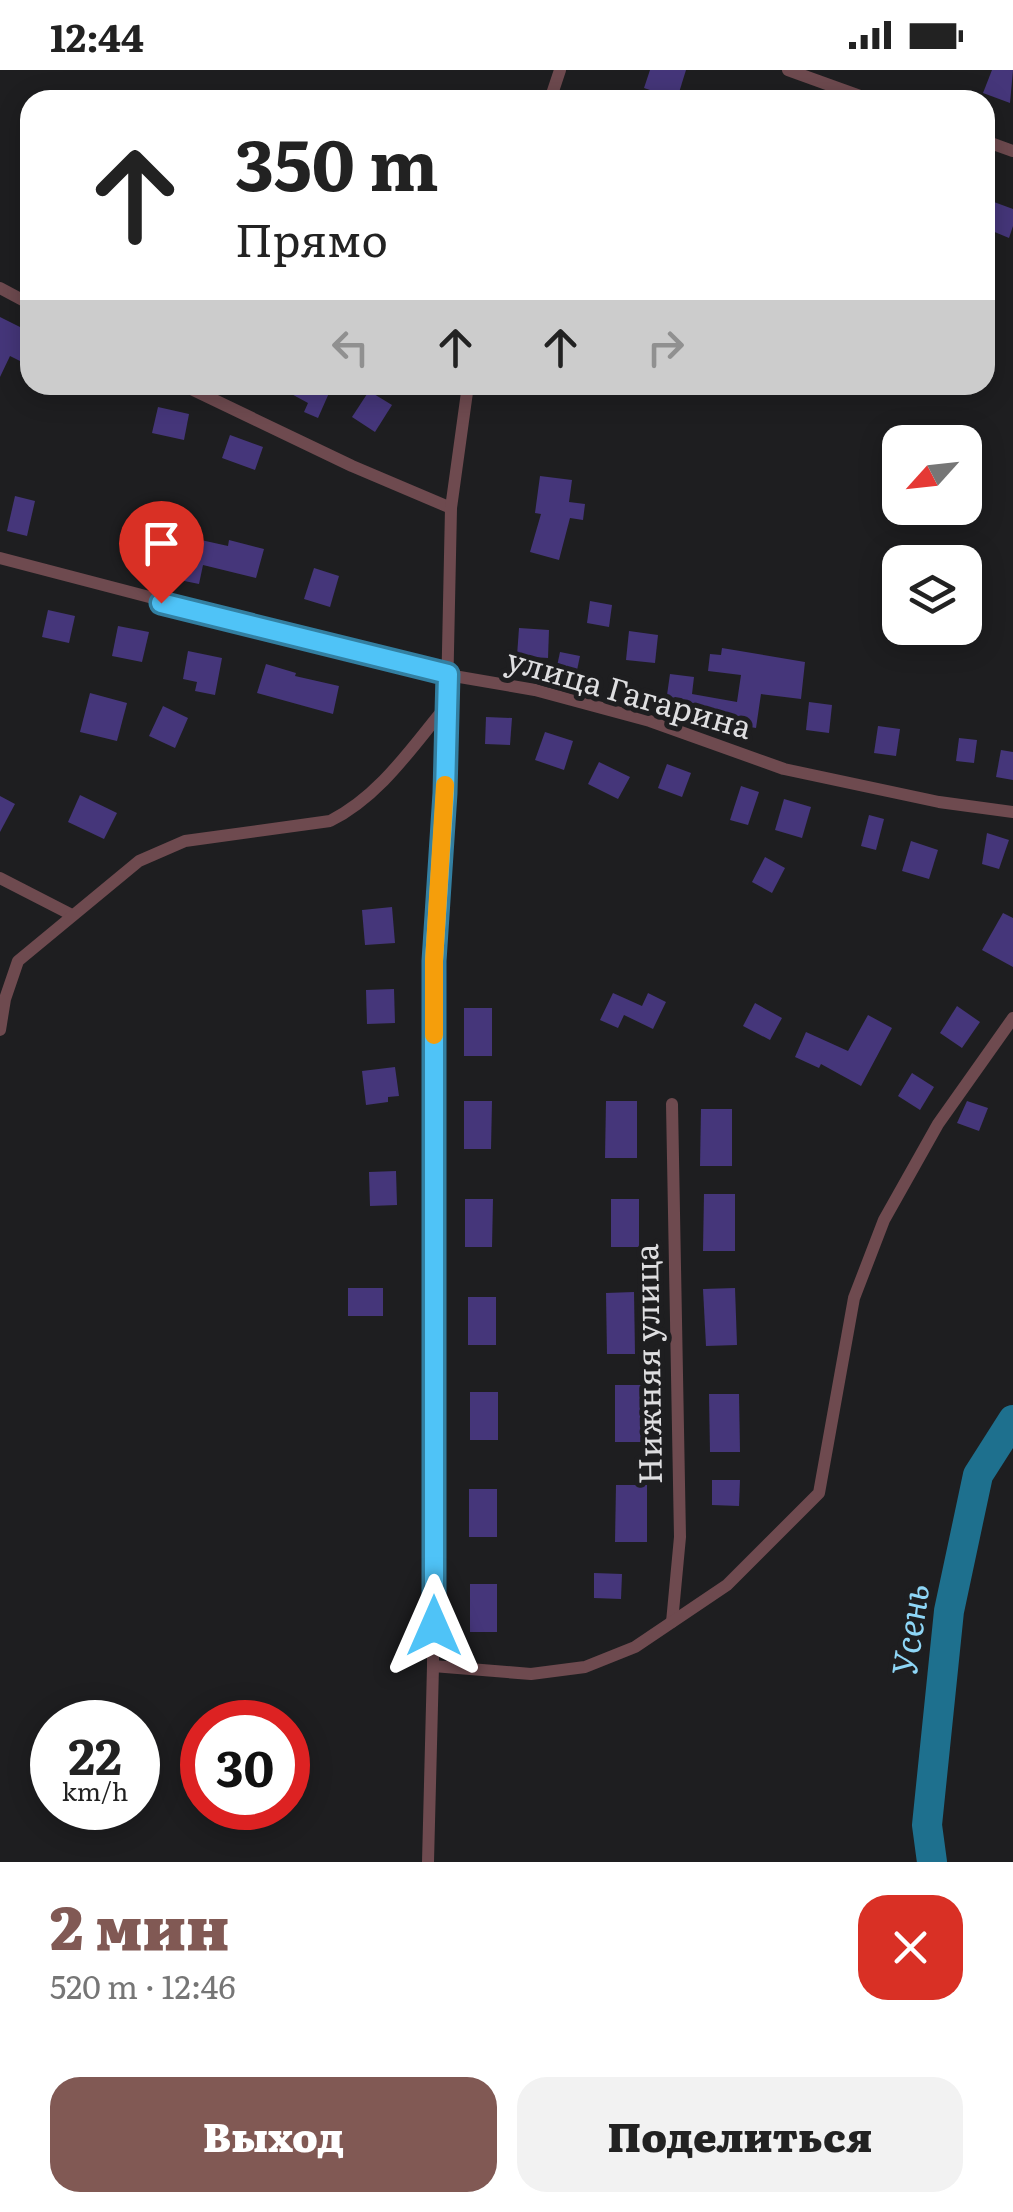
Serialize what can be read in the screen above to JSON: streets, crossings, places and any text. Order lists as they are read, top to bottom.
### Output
{
  "streets": {
    "street": ["улица Гагарина", "Нижняя улица"]
  },
  "water": ["Усень"],
  "north": "bottom left",
  "page": {
    "status": "12:44",
    "turn": ["350 m", "Прямо"],
    "speed": "22 km/h",
    "limit": "30",
    "heading": ["2 мин", "520 m · 12:46"],
    "buttons": ["Выход", "Поделиться"]
  }
}
